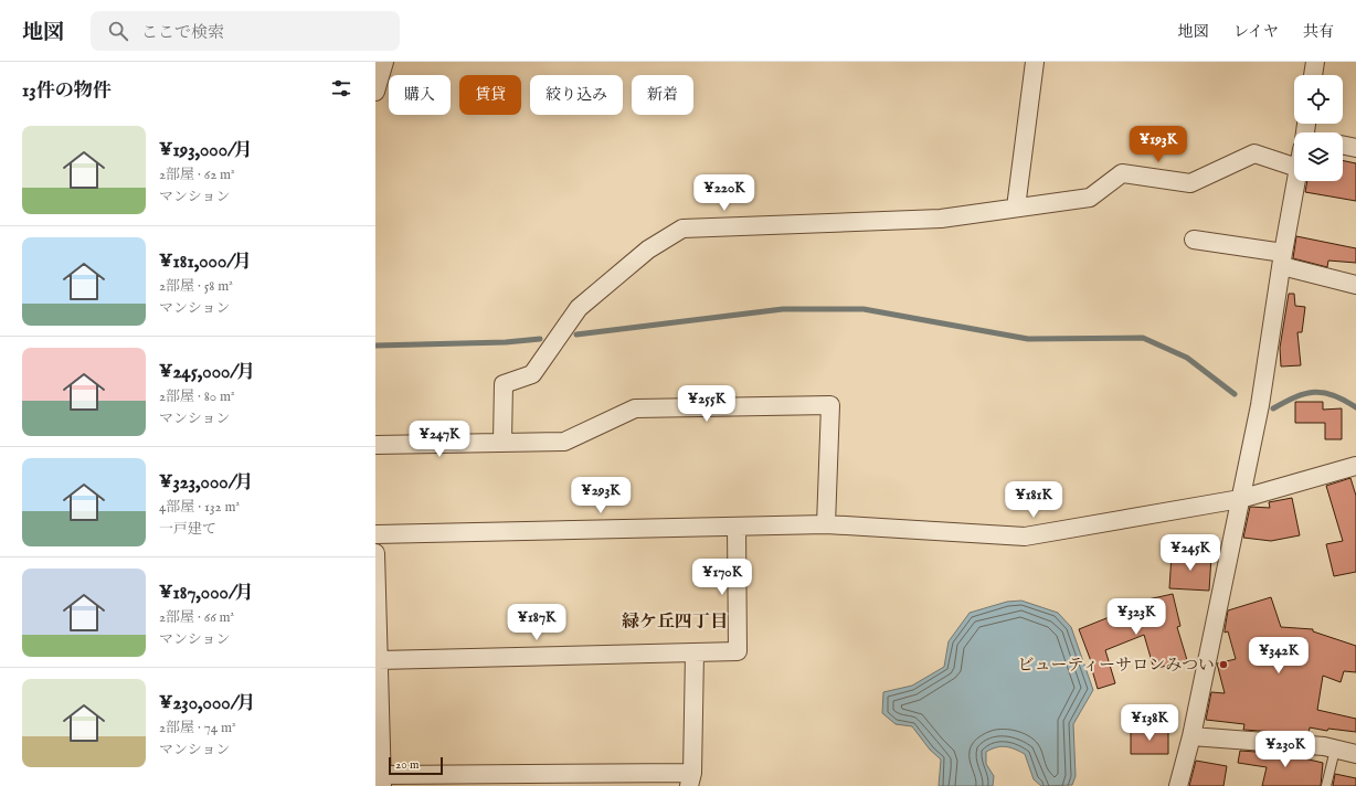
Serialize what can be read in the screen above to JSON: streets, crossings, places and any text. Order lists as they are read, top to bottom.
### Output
{
  "districts": ["緑ケ丘四丁目"],
  "places": ["ビューティーサロンみつい"],
  "scale_bar": "20 m",
  "page": {
    "header": "地図",
    "search": "ここで検索",
    "nav": ["地図", "レイヤ", "共有"],
    "heading": "13件の物件",
    "chip": [
      "購入",
      "賃貸",
      "絞り込み",
      "新着"
    ],
    "list": [
      {
        "name": "¥193,000/月",
        "note": "2部屋 · 62 m² · マンション"
      },
      {
        "name": "¥181,000/月",
        "note": "2部屋 · 58 m² · マンション"
      },
      {
        "name": "¥245,000/月",
        "note": "2部屋 · 80 m² · マンション"
      },
      {
        "name": "¥323,000/月",
        "note": "4部屋 · 132 m² · 一戸建て"
      },
      {
        "name": "¥187,000/月",
        "note": "2部屋 · 66 m² · マンション"
      },
      {
        "name": "¥230,000/月",
        "note": "2部屋 · 74 m² · マンション"
      }
    ],
    "price": [
      "¥193K",
      "¥220K",
      "¥255K",
      "¥247K",
      "¥293K",
      "¥181K",
      "¥245K",
      "¥170K",
      "¥323K",
      "¥187K",
      "¥342K",
      "¥138K",
      "¥230K"
    ],
    "scale": "20 m"
  }
}
